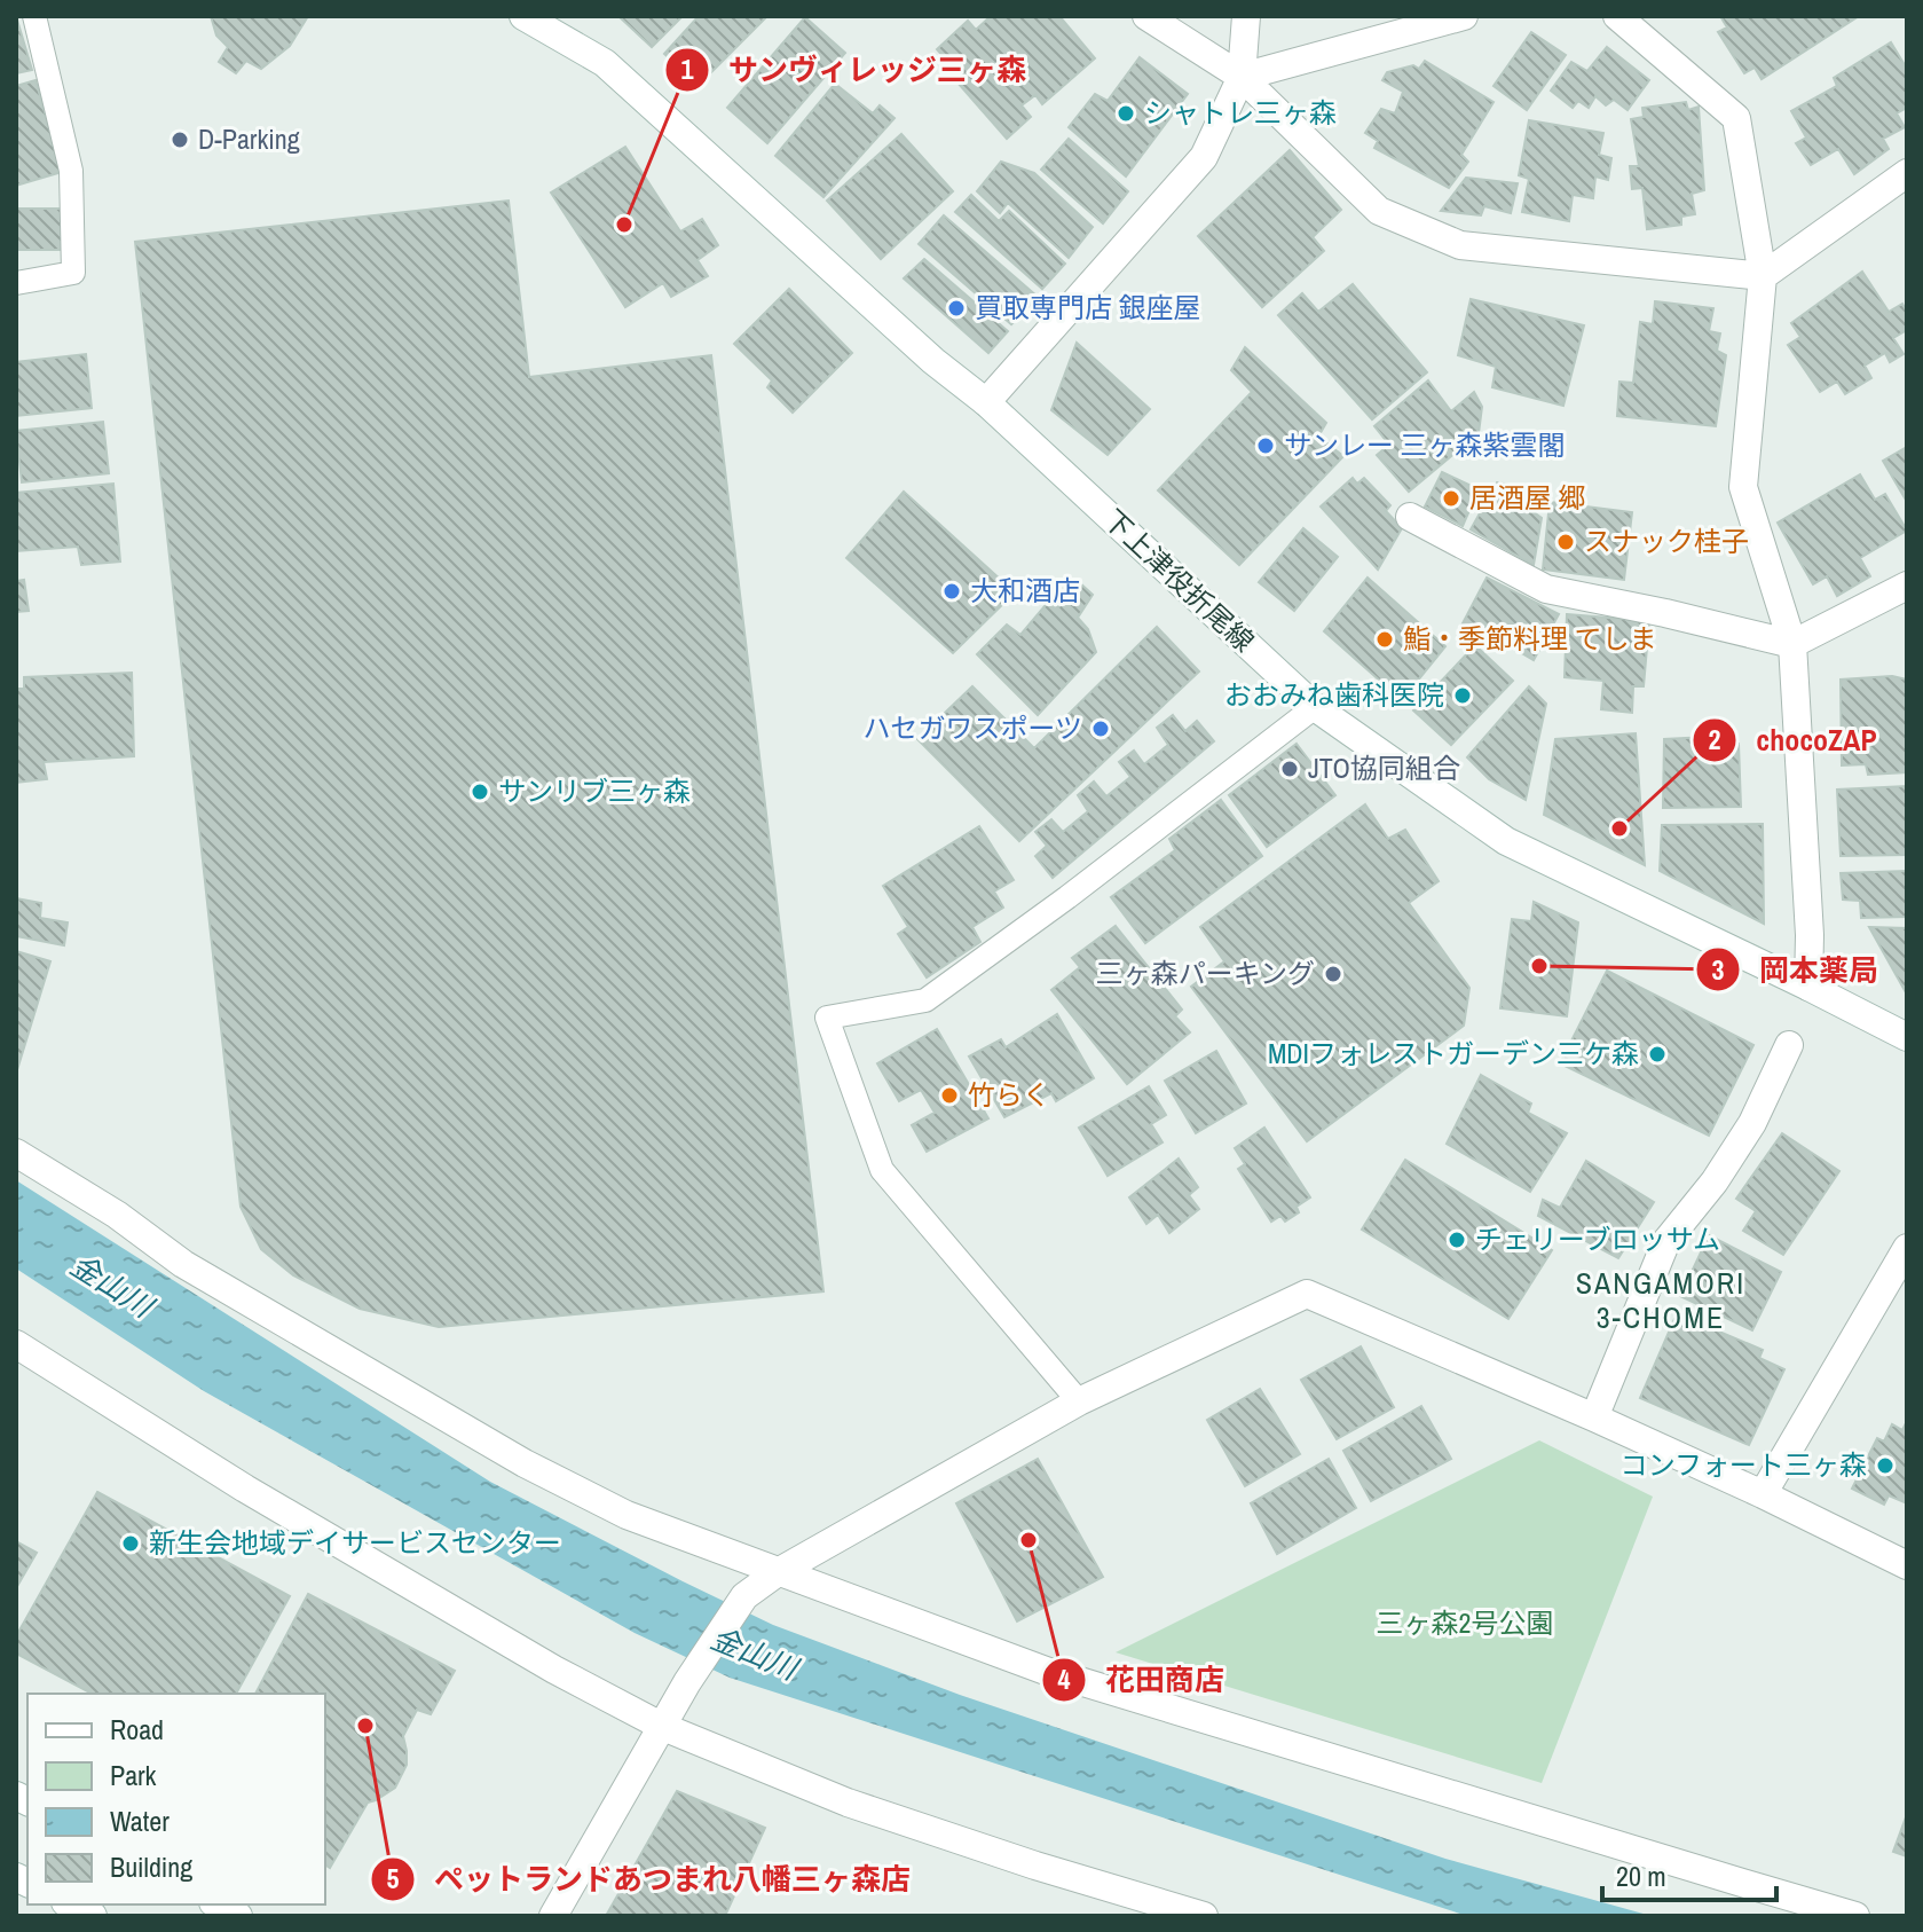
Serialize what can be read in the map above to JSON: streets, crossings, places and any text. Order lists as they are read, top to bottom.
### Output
{
  "streets": {
    "street": ["下上津役折尾線"]
  },
  "districts": ["SANGAMORI 3-CHOME"],
  "water": ["金山川"],
  "parks": ["三ヶ森2号公園"],
  "places": [
    "シャトレ三ヶ森",
    "D-Parking",
    "サンヴィレッジ三ヶ森",
    "買取専門店 銀座屋",
    "サンレー 三ヶ森紫雲閣",
    "居酒屋 郷",
    "スナック桂子",
    "大和酒店",
    "鮨・季節料理 てしま",
    "おおみね歯科医院",
    "ハセガワスポーツ",
    "JTO協同組合",
    "サンリブ三ヶ森",
    "chocoZAP",
    "岡本薬局",
    "三ヶ森パーキング",
    "MDIフォレストガーデン三ケ森",
    "竹らく",
    "チェリーブロッサム",
    "コンフォート三ヶ森",
    "花田商店",
    "新生会地域デイサービスセンター",
    "ペットランドあつまれ八幡三ヶ森店"
  ],
  "legend": [
    "Road",
    "Park",
    "Water",
    "Building"
  ],
  "scale_bar": "20 m"
}
